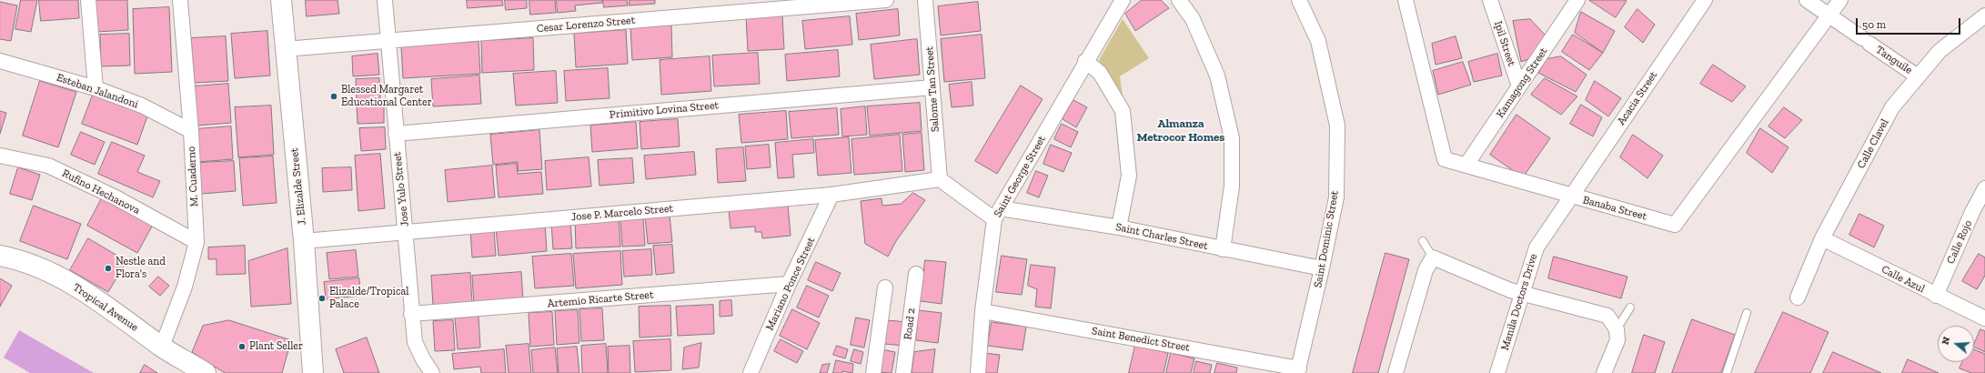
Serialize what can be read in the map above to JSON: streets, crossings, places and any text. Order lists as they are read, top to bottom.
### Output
{
  "streets": {
    "street": [
      "Cesar Lorenzo Street",
      "Ipil Street",
      "Tanguile",
      "Kamagong Street",
      "Salome Tan Street",
      "Esteban Jalandoni",
      "Acacia Street",
      "Primitivo Lovina Street",
      "Calle Clavel",
      "M. Cuaderno",
      "Saint George Street",
      "J. Elizalde Street",
      "Jose Yulo Street",
      "Rufino Hechanova",
      "Banaba Street",
      "Jose P. Marcelo Street",
      "Saint Charles Street",
      "Saint Dominic Street",
      "Calle Rojo",
      "Calle Azul",
      "Mariano Ponce Street",
      "Artemio Ricarte Street",
      "Manila Doctors Drive",
      "Tropical Avenue",
      "Road 2",
      "Saint Benedict Street"
    ]
  },
  "crossings": [
    ["Cesar Lorenzo Street", "J. Elizalde Street"],
    ["Cesar Lorenzo Street", "Jose Yulo Street"],
    ["Ipil Street", "Kamagong Street"],
    ["Tanguile", "Calle Clavel"],
    ["Tanguile", "Banaba Street"],
    ["Kamagong Street", "Banaba Street"],
    ["Salome Tan Street", "Primitivo Lovina Street"],
    ["Salome Tan Street", "Jose P. Marcelo Street"],
    ["Esteban Jalandoni", "M. Cuaderno"],
    ["Acacia Street", "Banaba Street"],
    ["Acacia Street", "Manila Doctors Drive"],
    ["Primitivo Lovina Street", "Jose Yulo Street"],
    ["Calle Clavel", "Calle Azul"],
    ["M. Cuaderno", "Rufino Hechanova"],
    ["M. Cuaderno", "Tropical Avenue"],
    ["Saint George Street", "Saint Charles Street"],
    ["Saint George Street", "Saint Benedict Street"],
    ["J. Elizalde Street", "Jose P. Marcelo Street"],
    ["Jose Yulo Street", "Jose P. Marcelo Street"],
    ["Jose Yulo Street", "Artemio Ricarte Street"],
    ["Banaba Street", "Manila Doctors Drive"],
    ["Jose P. Marcelo Street", "Mariano Ponce Street"],
    ["Saint Charles Street", "Saint Dominic Street"],
    ["Saint Dominic Street", "Saint Benedict Street"],
    ["Calle Rojo", "Calle Azul"],
    ["Mariano Ponce Street", "Artemio Ricarte Street"]
  ],
  "districts": ["Almanza Metrocor Homes"],
  "places": [
    "Blessed Margaret Educational Center",
    "Nestle and Flora's",
    "Elizalde/Tropical Palace",
    "Plant Seller"
  ],
  "scale_bar": "50 m",
  "north": "left"
}
